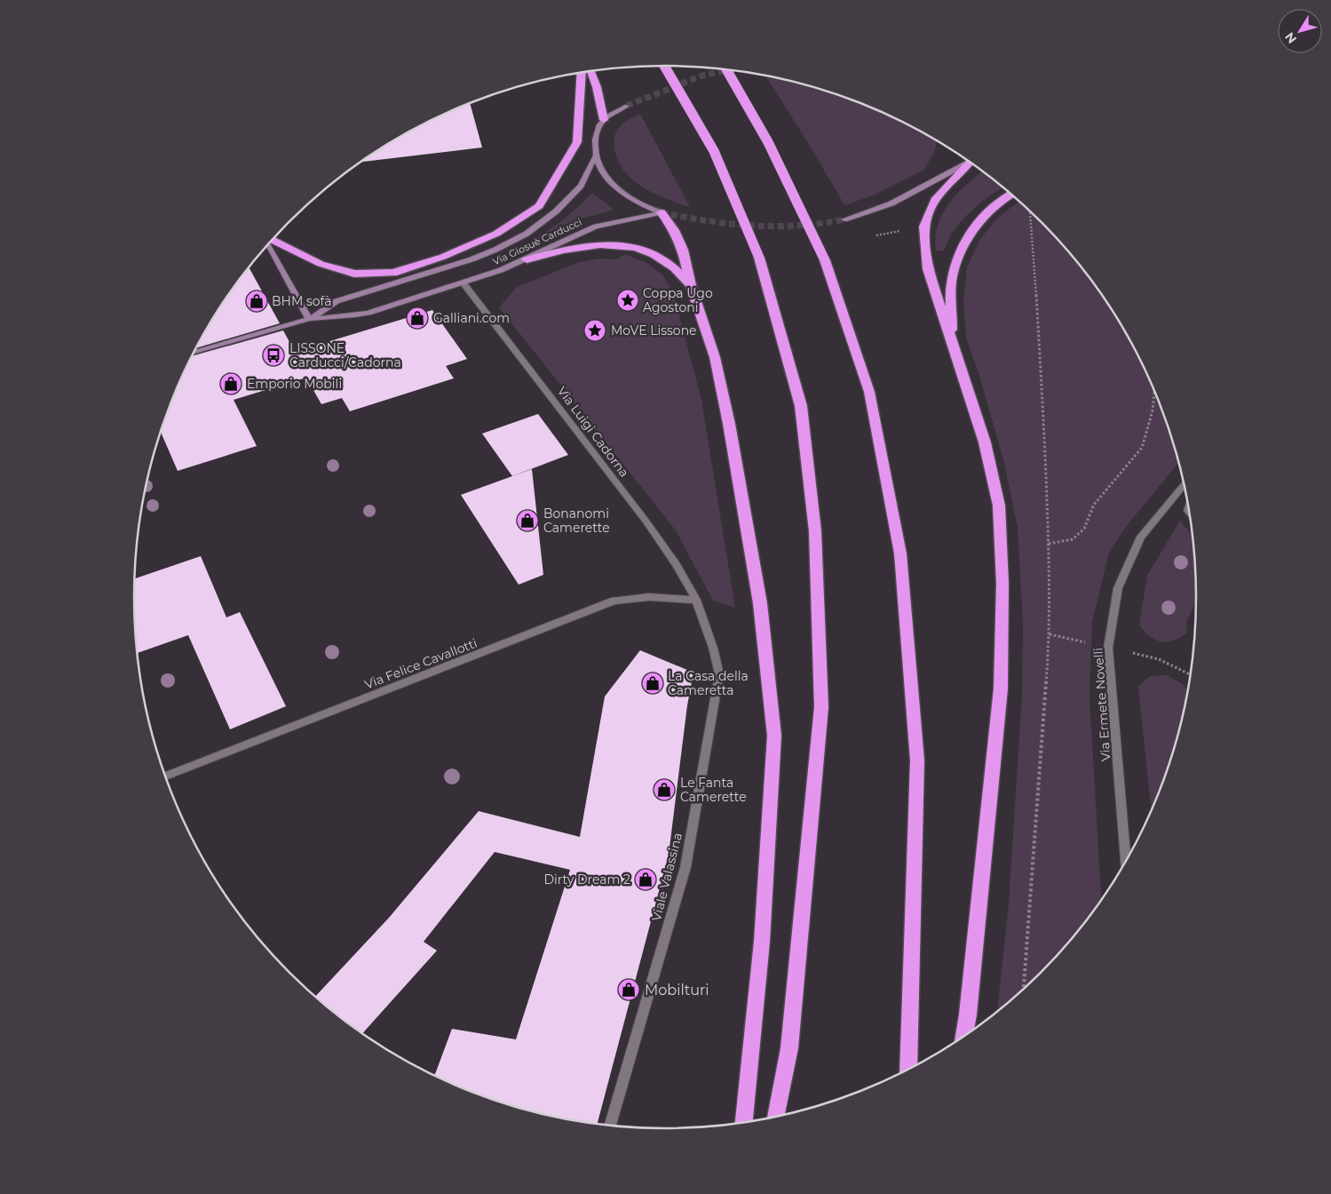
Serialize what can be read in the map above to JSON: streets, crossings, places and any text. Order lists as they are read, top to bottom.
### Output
{
  "streets": {
    "street": [
      "Via Giosuè Carducci",
      "Via Luigi Cadorna",
      "Via Felice Cavallotti",
      "Via Ermete Novelli",
      "Viale Valassina"
    ]
  },
  "crossings": [
    ["Via Giosuè Carducci", "Via Luigi Cadorna"],
    ["Via Luigi Cadorna", "Via Felice Cavallotti"],
    ["Via Luigi Cadorna", "Viale Valassina"],
    ["Via Felice Cavallotti", "Viale Valassina"]
  ],
  "places": {
    "place": ["Coppa Ugo Agostoni", "MoVE Lissone"],
    "shop": [
      "BHM sofà",
      "Galliani.com",
      "Emporio Mobili",
      "Bonanomi Camerette",
      "La Casa della Cameretta",
      "Le Fanta Camerette",
      "Dirty Dream 2",
      "Mobilturi"
    ],
    "bus stop": ["LISSONE Carducci/Cadorna"]
  },
  "north": "bottom left"
}
